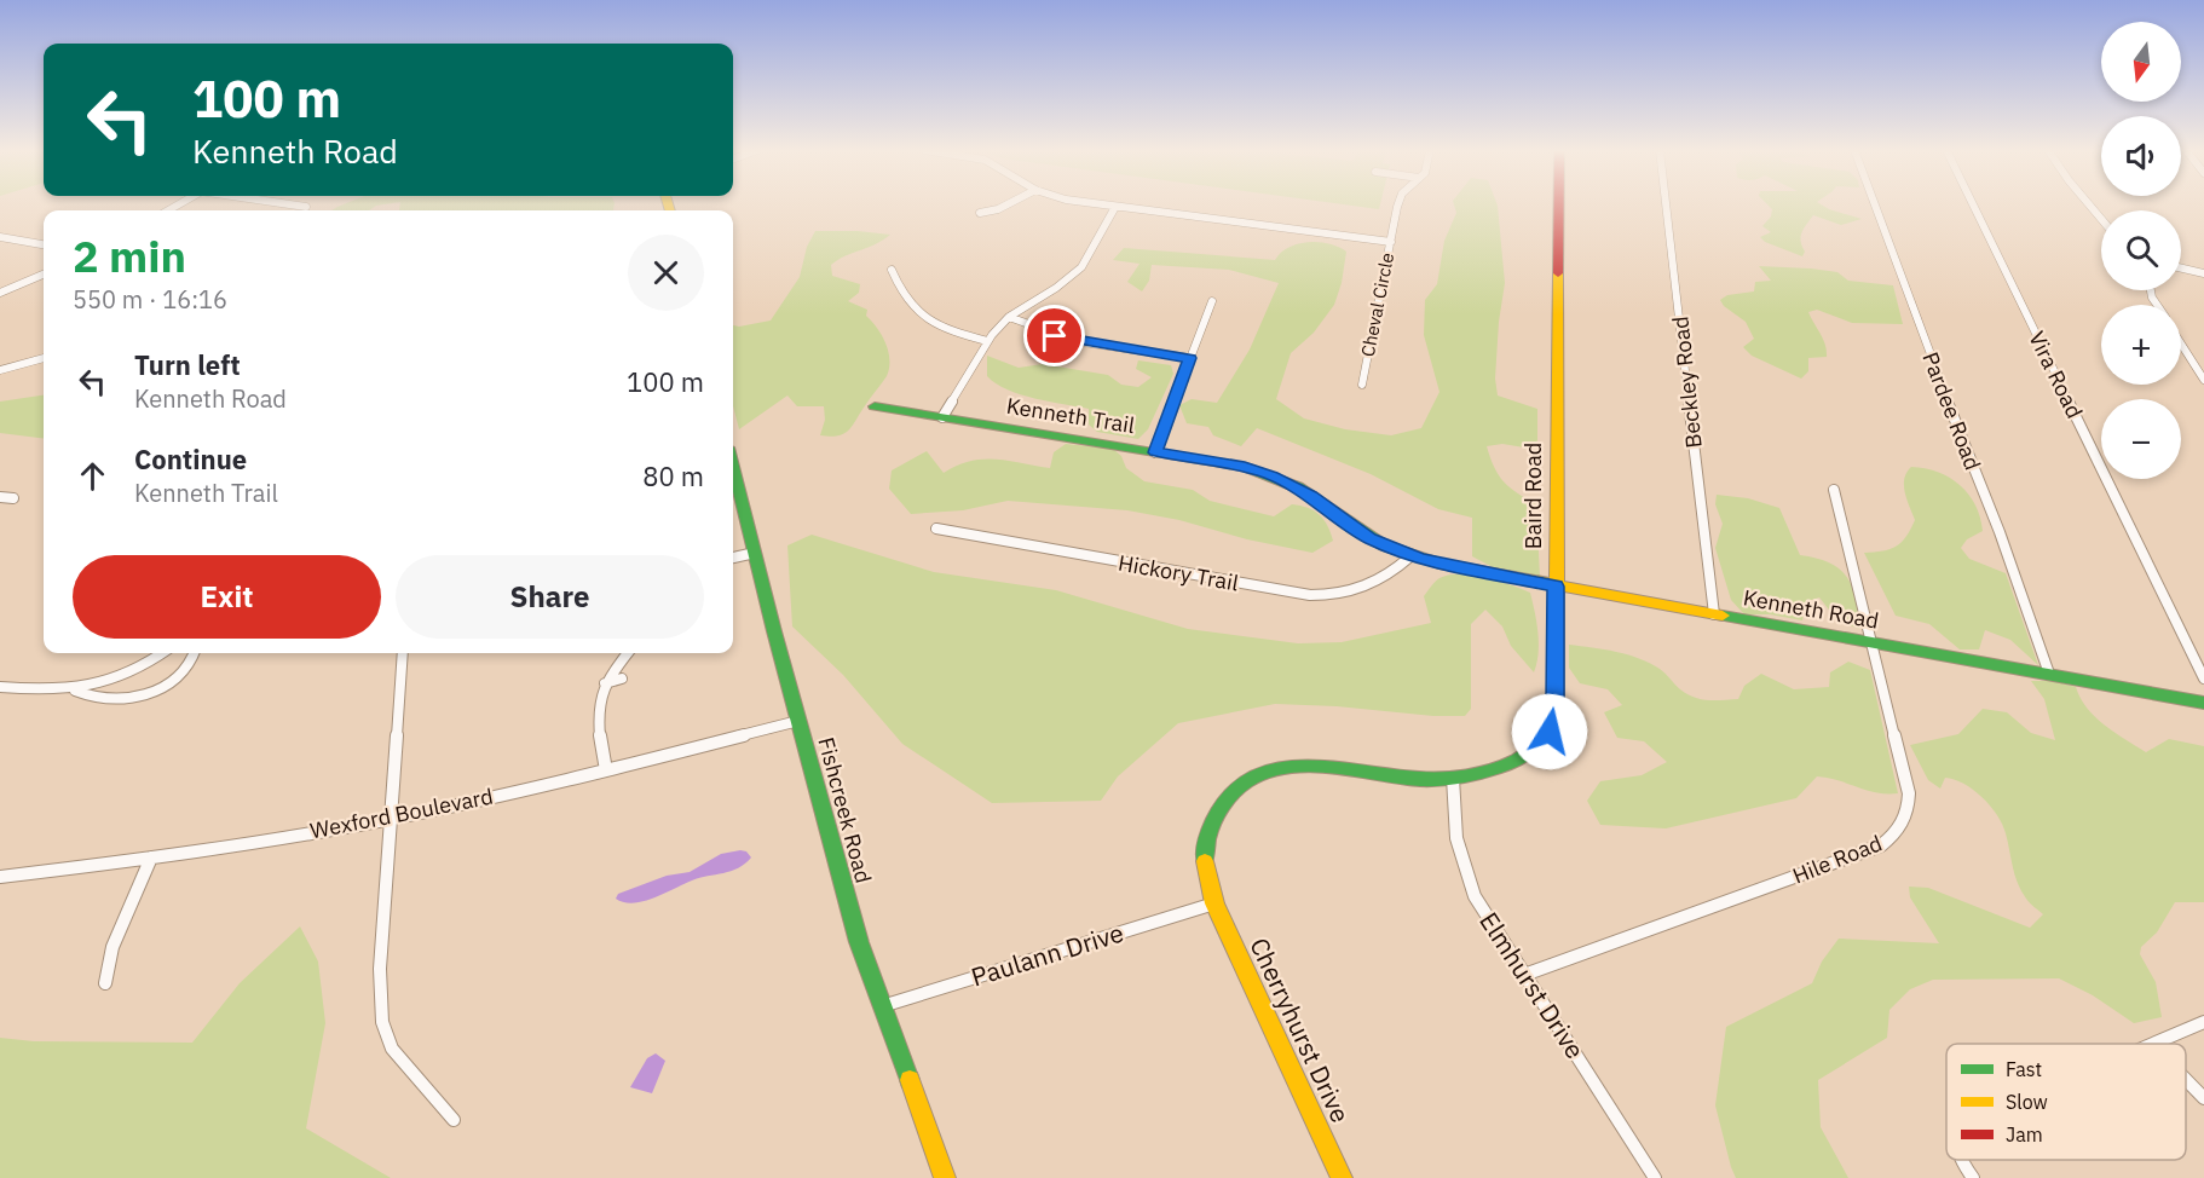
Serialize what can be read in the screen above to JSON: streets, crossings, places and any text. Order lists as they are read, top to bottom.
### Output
{
  "streets": {
    "street": [
      "Cheval Circle",
      "Vira Road",
      "Beckley Road",
      "Pardee Road",
      "Kenneth Trail",
      "Baird Road",
      "Hickory Trail",
      "Kenneth Road",
      "Fishcreek Road",
      "Wexford Boulevard",
      "Hile Road",
      "Paulann Drive",
      "Elmhurst Drive",
      "Cherryhurst Drive"
    ]
  },
  "crossings": [
    ["Beckley Road", "Kenneth Road"],
    ["Pardee Road", "Kenneth Road"],
    ["Kenneth Trail", "Hickory Trail"],
    ["Kenneth Trail", "Kenneth Road"],
    ["Baird Road", "Kenneth Road"],
    ["Baird Road", "Paulann Drive"],
    ["Baird Road", "Elmhurst Drive"],
    ["Baird Road", "Cherryhurst Drive"],
    ["Hickory Trail", "Kenneth Road"],
    ["Kenneth Road", "Hile Road"],
    ["Fishcreek Road", "Wexford Boulevard"],
    ["Fishcreek Road", "Paulann Drive"],
    ["Hile Road", "Elmhurst Drive"],
    ["Paulann Drive", "Cherryhurst Drive"]
  ],
  "legend": ["Fast", "Slow", "Jam"],
  "north": "bottom",
  "page": {
    "map_buttons": ["+", "−"],
    "turn": ["100 m", "Kenneth Road"],
    "heading": ["2 min", "550 m · 16:16"],
    "list": [
      {
        "name": "Turn left",
        "note": "Kenneth Road",
        "value": "100 m"
      },
      {
        "name": "Continue",
        "note": "Kenneth Trail",
        "value": "80 m"
      }
    ],
    "buttons": ["Exit", "Share"]
  }
}
